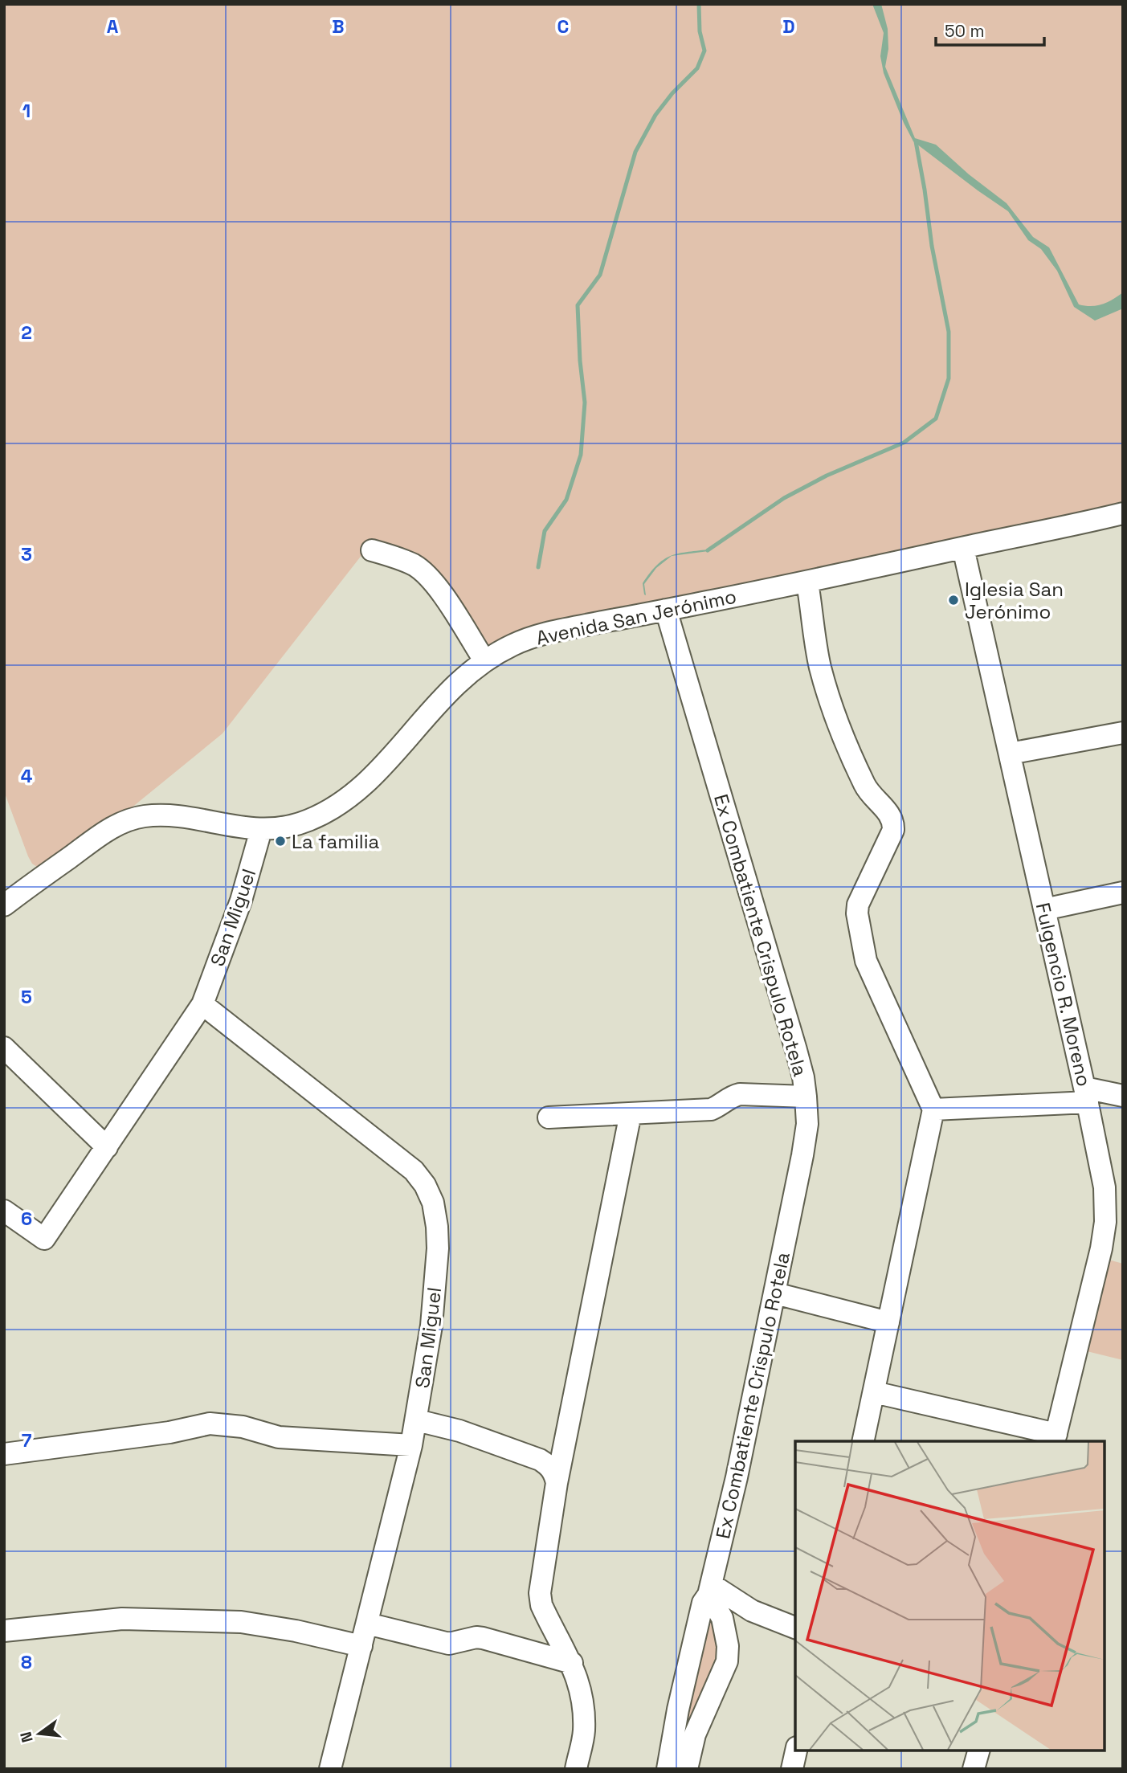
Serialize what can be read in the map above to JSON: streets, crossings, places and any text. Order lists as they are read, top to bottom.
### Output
{
  "streets": {
    "street": [
      "Avenida San Jerónimo",
      "San Miguel",
      "Ex Combatiente Crispulo Rotela",
      "Fulgencio R. Moreno"
    ]
  },
  "crossings": [
    ["Avenida San Jerónimo", "San Miguel"],
    ["Avenida San Jerónimo", "Ex Combatiente Crispulo Rotela"],
    ["Avenida San Jerónimo", "Fulgencio R. Moreno"]
  ],
  "places": ["Iglesia San Jerónimo", "La familia"],
  "scale_bar": "50 m",
  "north": "left",
  "grid": {
    "columns": [
      "A",
      "B",
      "C",
      "D"
    ],
    "rows": [
      "1",
      "2",
      "3",
      "4",
      "5",
      "6",
      "7",
      "8"
    ]
  }
}
